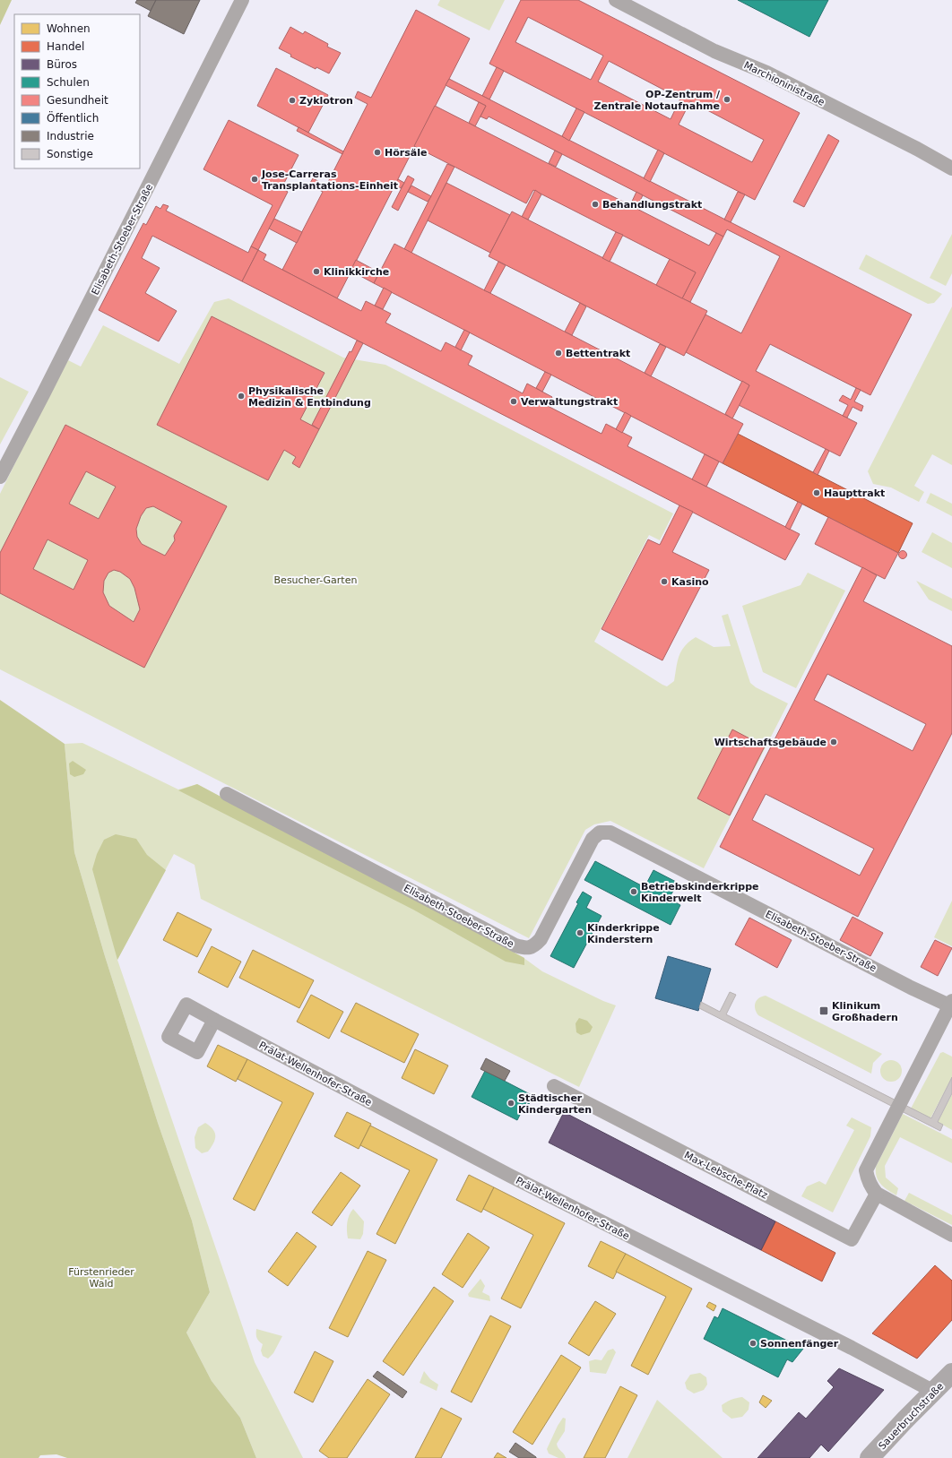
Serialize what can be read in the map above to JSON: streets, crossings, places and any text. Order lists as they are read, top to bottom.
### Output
{
  "streets": {
    "street": [
      "Marchioninistraße",
      "Elisabeth-Stoeber-Straße",
      "Prälat-Wellenhofer-Straße",
      "Max-Lebsche-Platz",
      "Sauerbruchstraße"
    ]
  },
  "crossings": [
    ["Prälat-Wellenhofer-Straße", "Sauerbruchstraße"]
  ],
  "parks": ["Besucher-Garten", "Fürstenrieder Wald"],
  "places": {
    "other": [
      "OP-Zentrum / Zentrale Notaufnahme",
      "Zyklotron",
      "Hörsäle",
      "Jose-Carreras Transplantations-Einheit",
      "Behandlungstrakt",
      "Klinikkirche",
      "Bettentrakt",
      "Physikalische Medizin & Entbindung",
      "Verwaltungstrakt",
      "Haupttrakt",
      "Kasino",
      "Wirtschaftsgebäude",
      "Betriebskinderkrippe Kinderwelt",
      "Kinderkrippe Kinderstern",
      "Städtischer Kindergarten",
      "Sonnenfänger"
    ],
    "transit": ["Klinikum Großhadern"]
  },
  "legend": [
    "Wohnen",
    "Handel",
    "Büros",
    "Schulen",
    "Gesundheit",
    "Öffentlich",
    "Industrie",
    "Sonstige"
  ]
}
